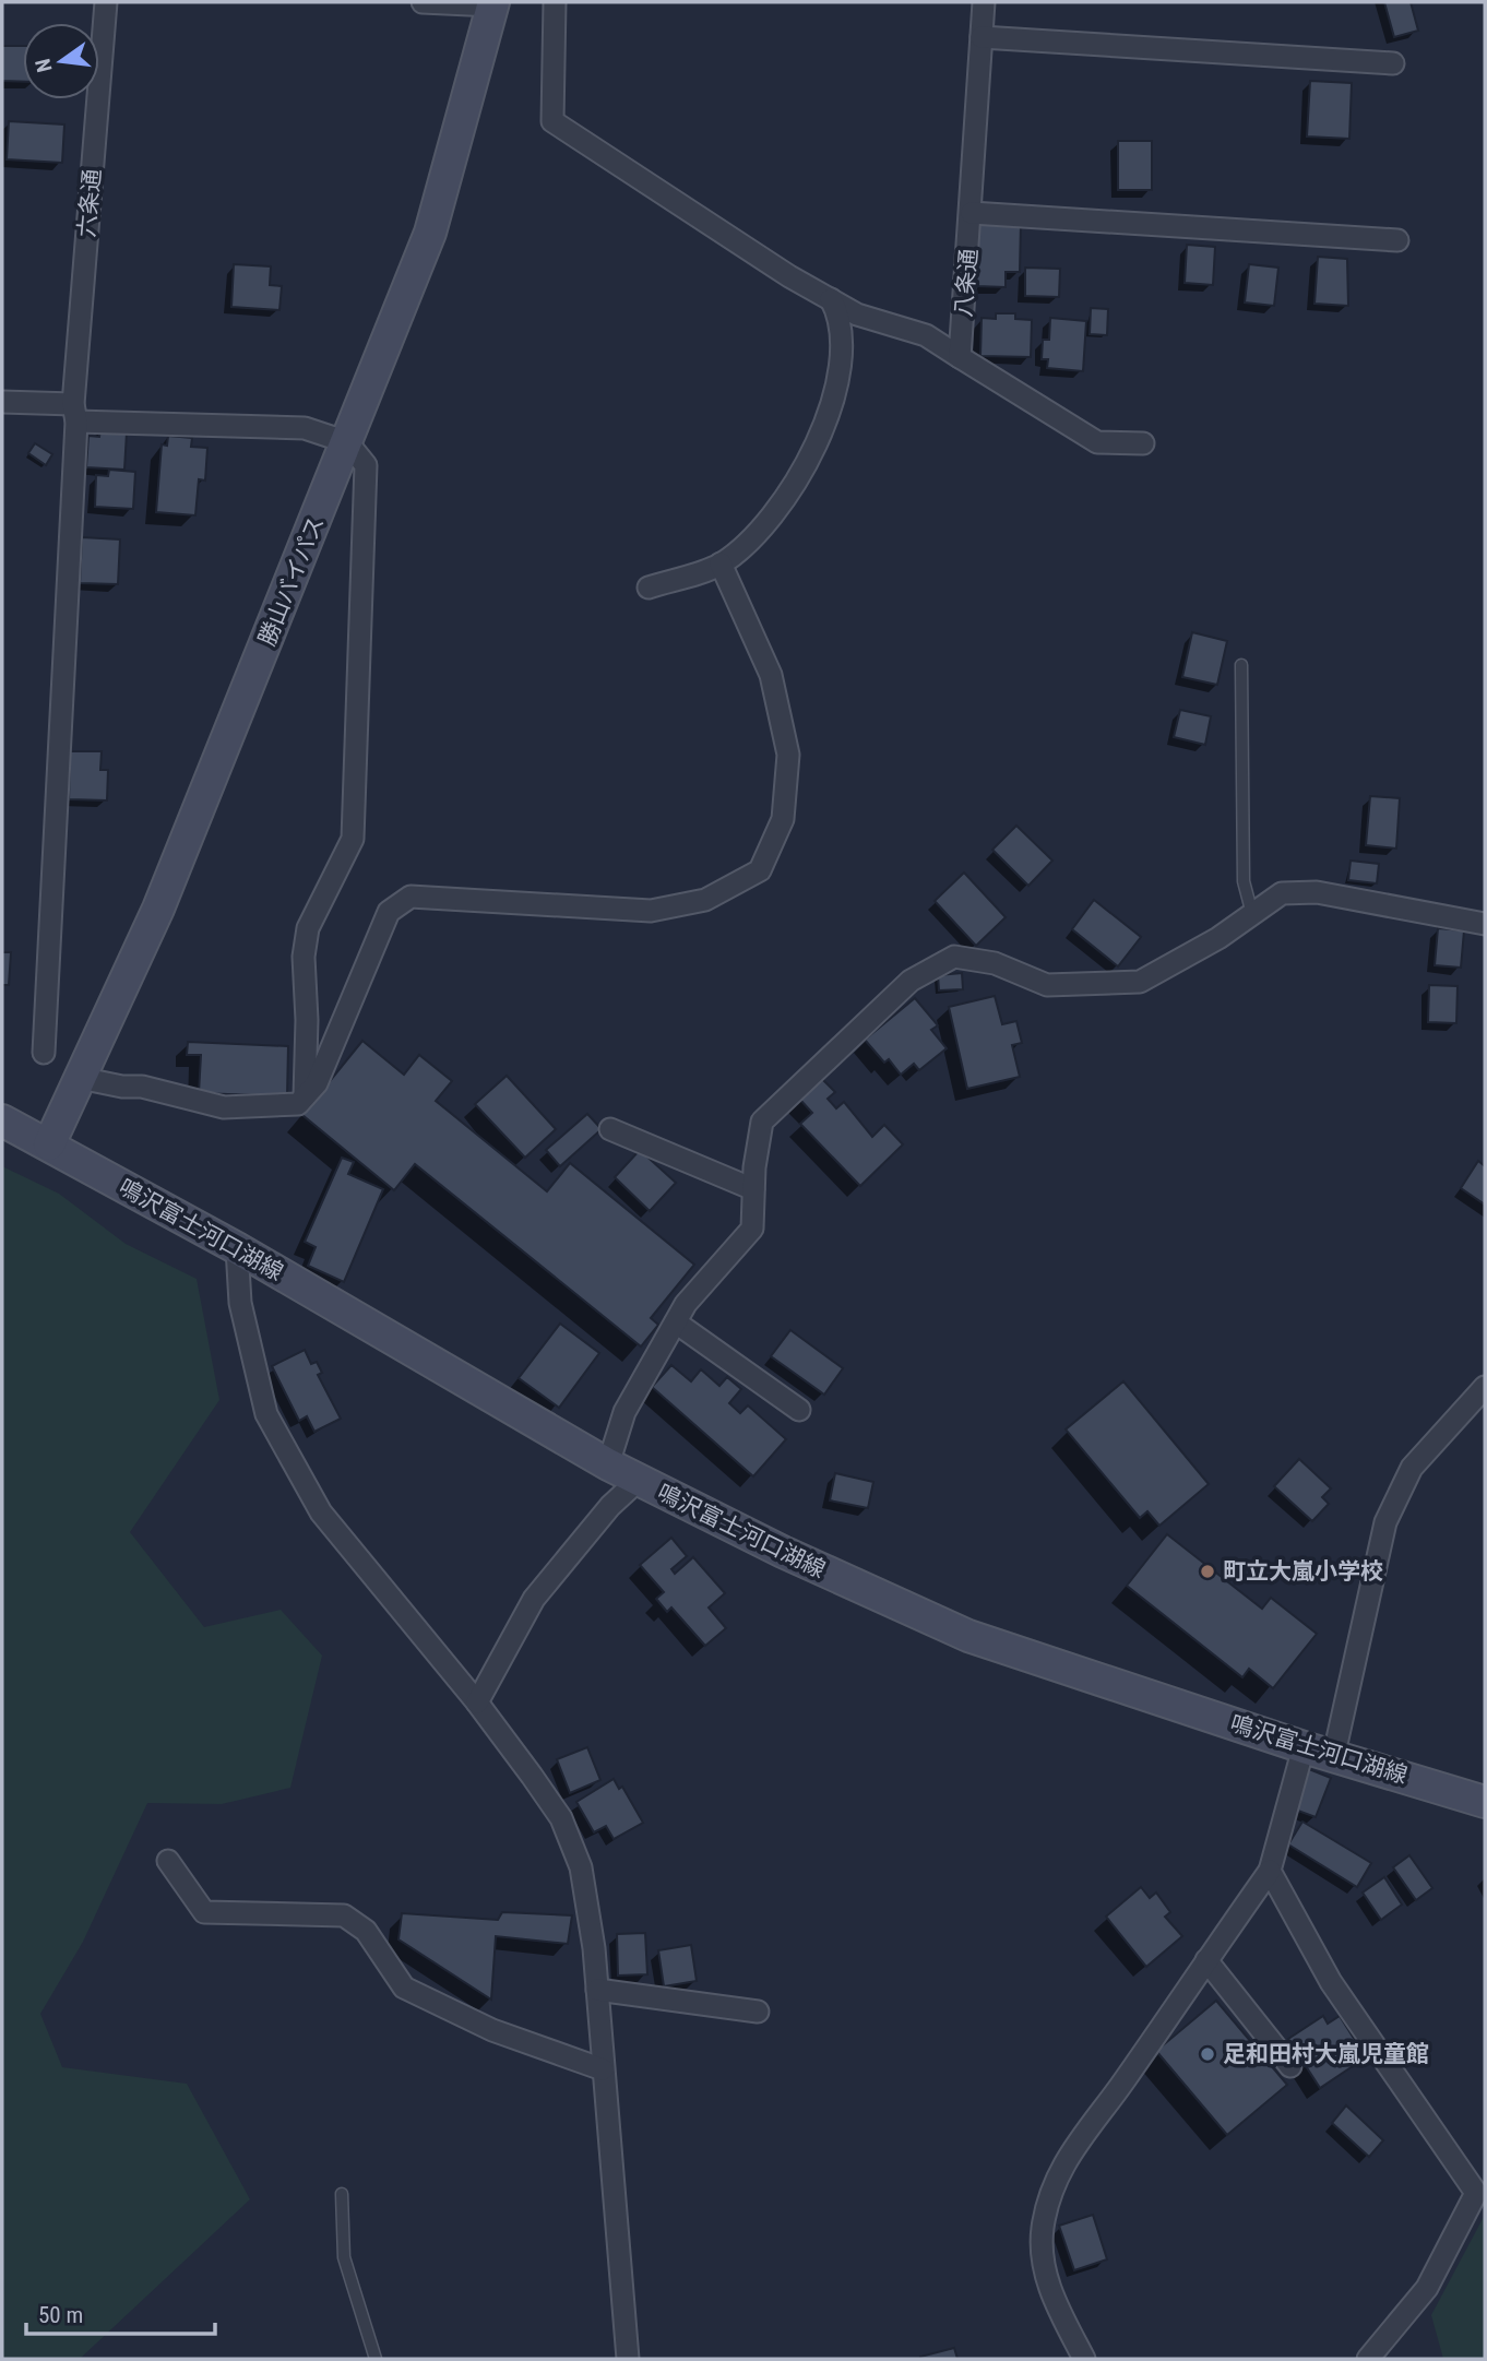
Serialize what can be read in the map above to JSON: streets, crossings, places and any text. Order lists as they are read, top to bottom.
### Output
{
  "streets": {
    "main road": ["勝山バイパス", "鳴沢富士河口湖線"],
    "street": ["六条通", "八条通"]
  },
  "crossings": [
    ["勝山バイパス", "鳴沢富士河口湖線"]
  ],
  "places": ["町立大嵐小学校", "足和田村大嵐児童館"],
  "scale_bar": "50 m",
  "north": "left"
}
